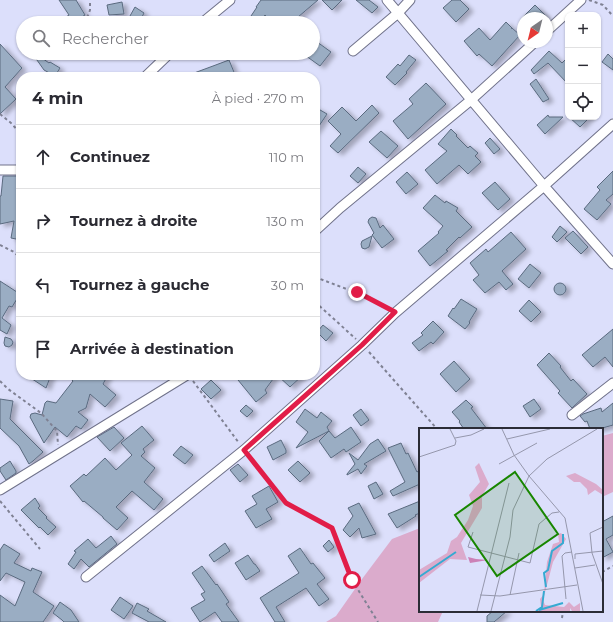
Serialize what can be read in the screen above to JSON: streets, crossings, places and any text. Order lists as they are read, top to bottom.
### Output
{
  "north": "bottom left",
  "page": {
    "map_buttons": ["+", "−"],
    "search": "Rechercher",
    "heading": ["4 min", "À pied · 270 m"],
    "list": [
      ["Continuez", "110 m"],
      ["Tournez à droite", "130 m"],
      ["Tournez à gauche", "30 m"],
      "Arrivée à destination"
    ]
  }
}
